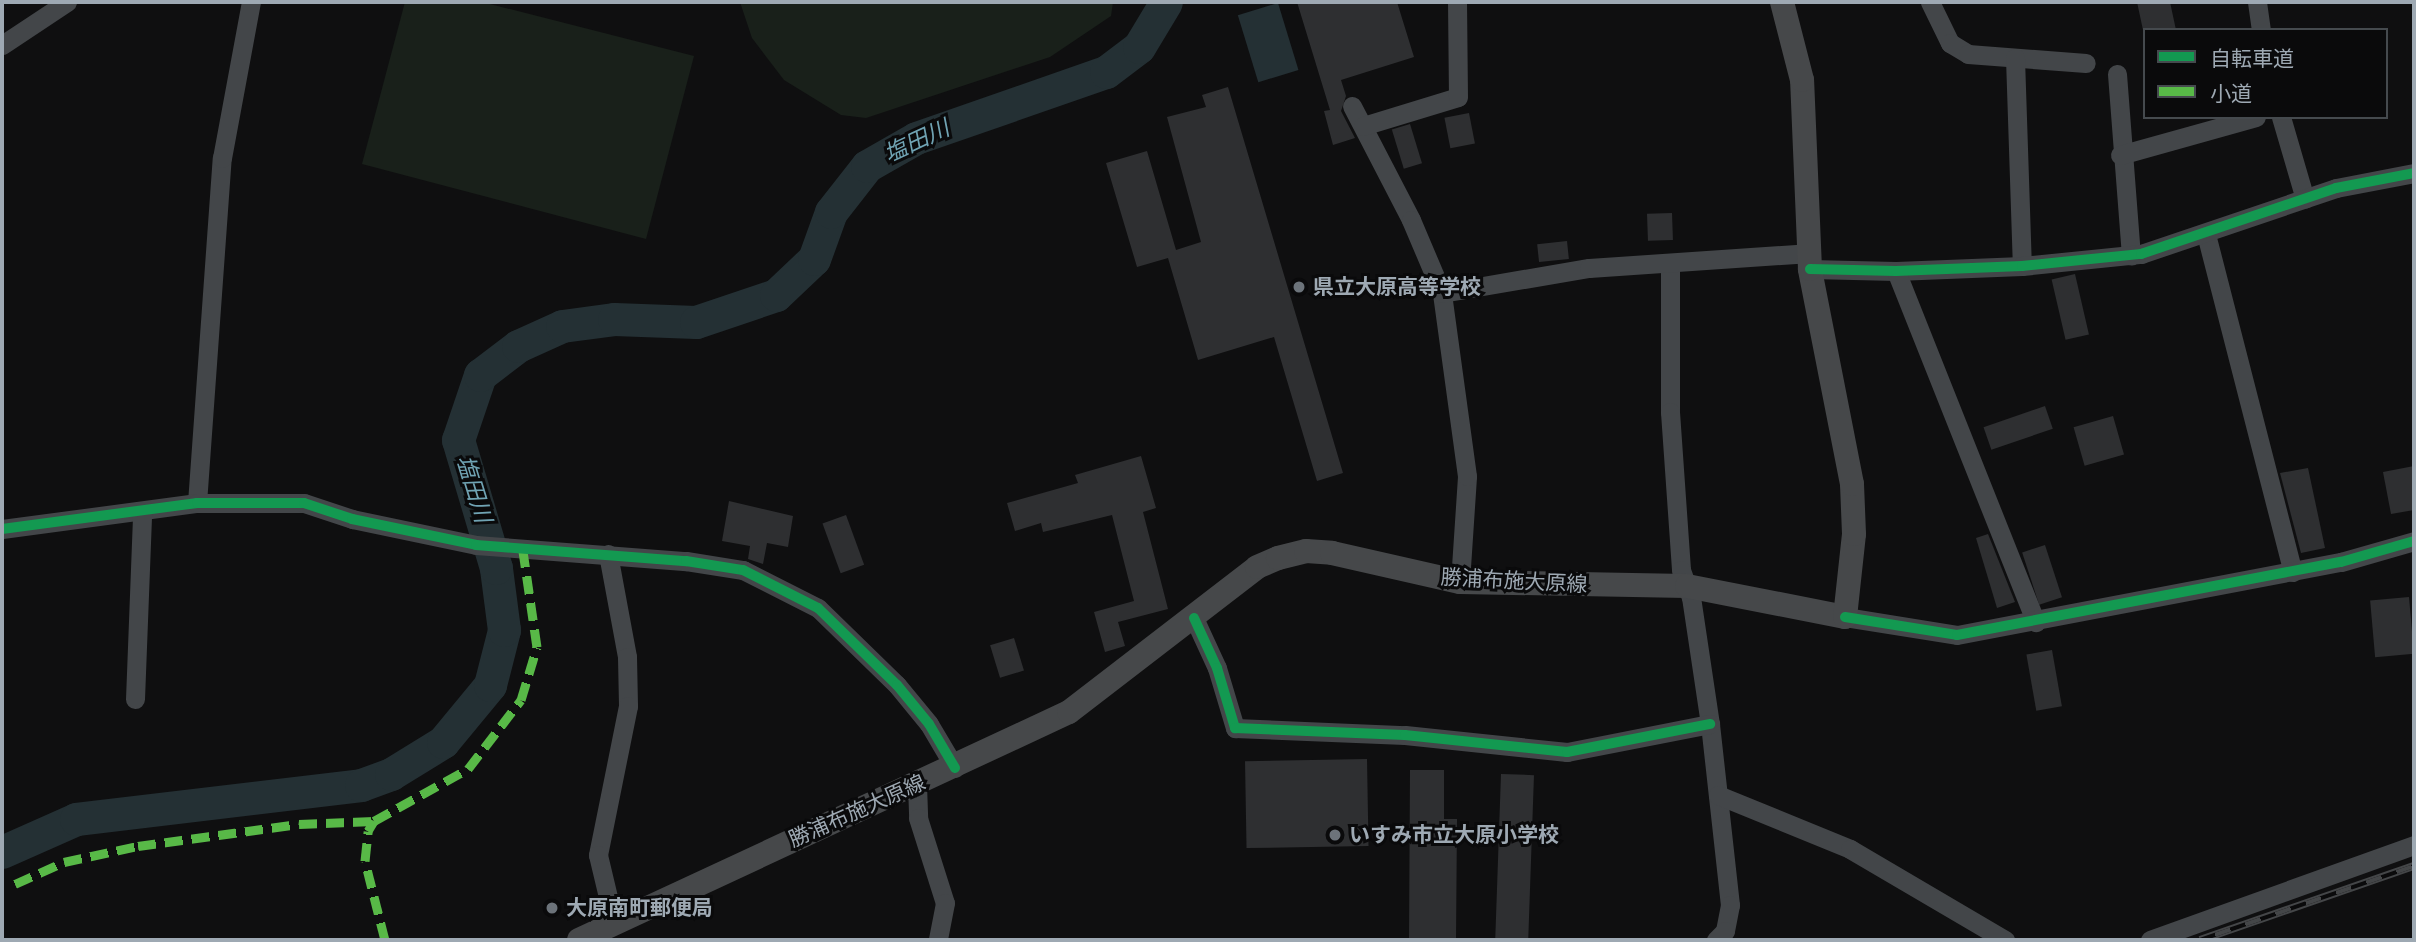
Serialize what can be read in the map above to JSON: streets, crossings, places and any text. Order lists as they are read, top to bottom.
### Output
{
  "streets": {
    "main road": ["勝浦布施大原線"]
  },
  "water": ["塩田川"],
  "places": ["県立大原高等学校", "いすみ市立大原小学校", "大原南町郵便局"],
  "legend": ["自転車道", "小道"]
}
